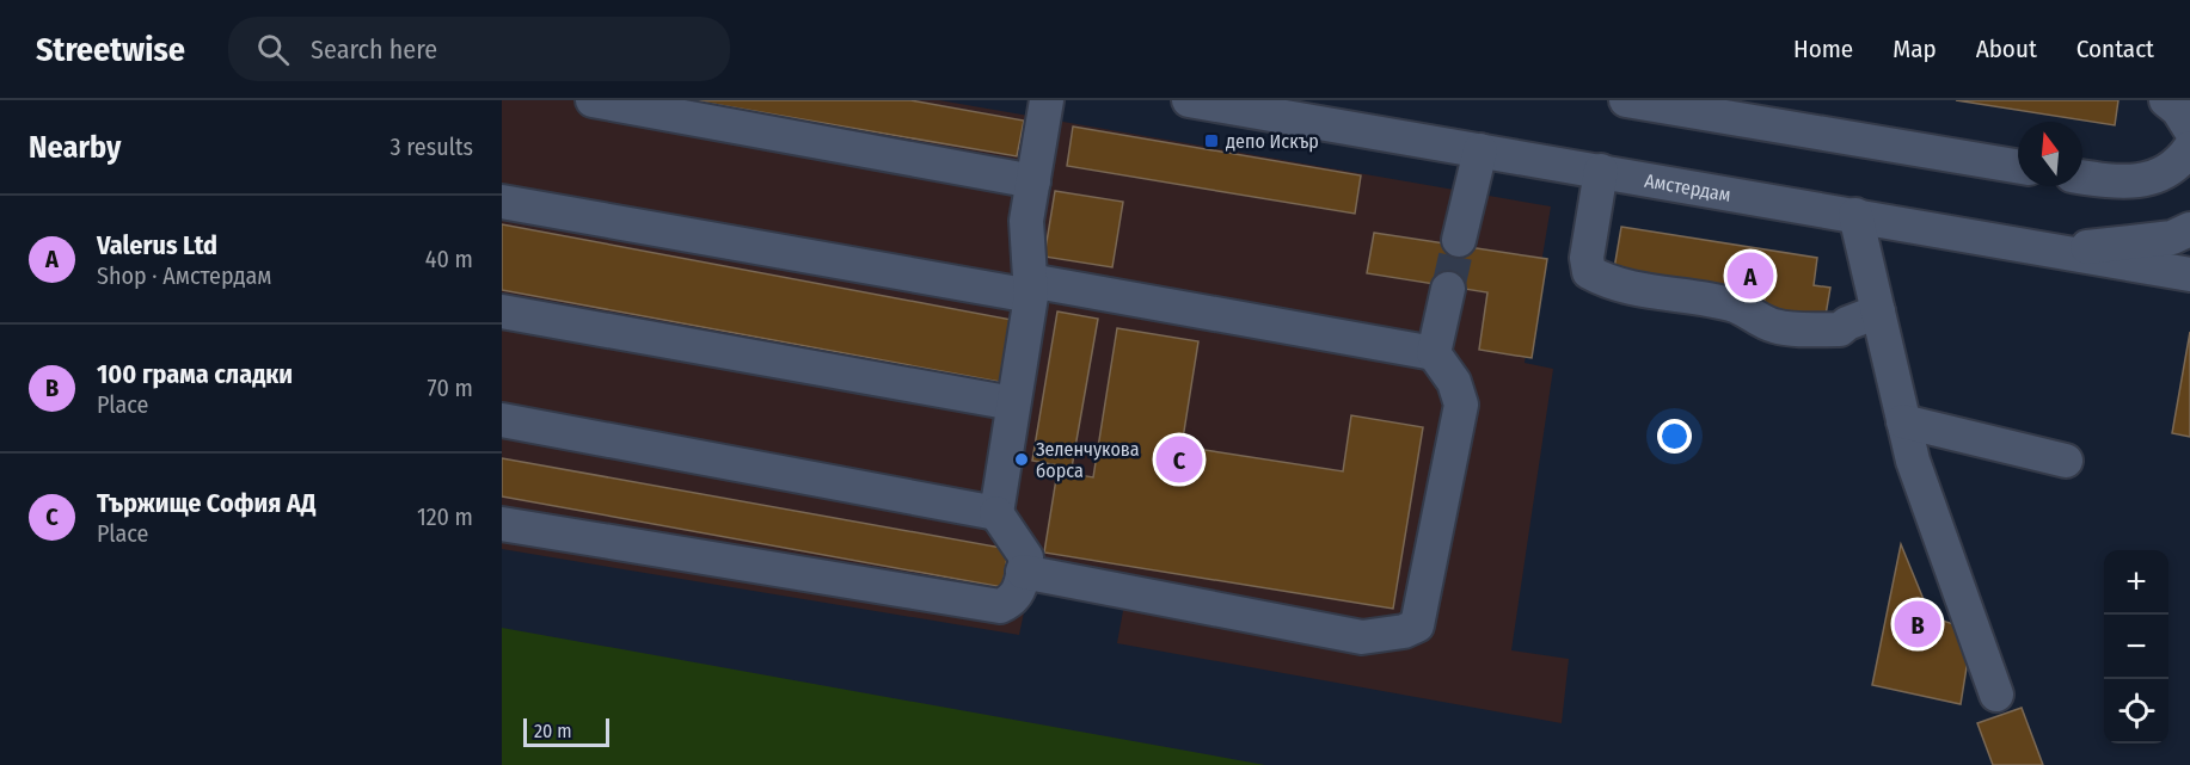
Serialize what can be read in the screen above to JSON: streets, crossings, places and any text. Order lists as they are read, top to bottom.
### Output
{
  "streets": {
    "street": ["Амстердам"]
  },
  "places": {
    "transit": ["депо Искър"],
    "other": ["Зеленчукова борса"]
  },
  "scale_bar": "20 m",
  "north": "top",
  "page": {
    "header": "Streetwise",
    "search": "Search here",
    "nav": [
      "Home",
      "Map",
      "About",
      "Contact"
    ],
    "heading": ["Nearby", "3 results"],
    "list": [
      {
        "mark": "A",
        "name": "Valerus Ltd",
        "note": "Shop · Амстердам",
        "value": "40 m"
      },
      {
        "mark": "B",
        "name": "100 грама сладки",
        "note": "Place",
        "value": "70 m"
      },
      {
        "mark": "C",
        "name": "Тържище София АД",
        "note": "Place",
        "value": "120 m"
      }
    ],
    "pins": ["A", "C", "B"],
    "map_buttons": ["+", "−"],
    "scale": "20 m"
  }
}
